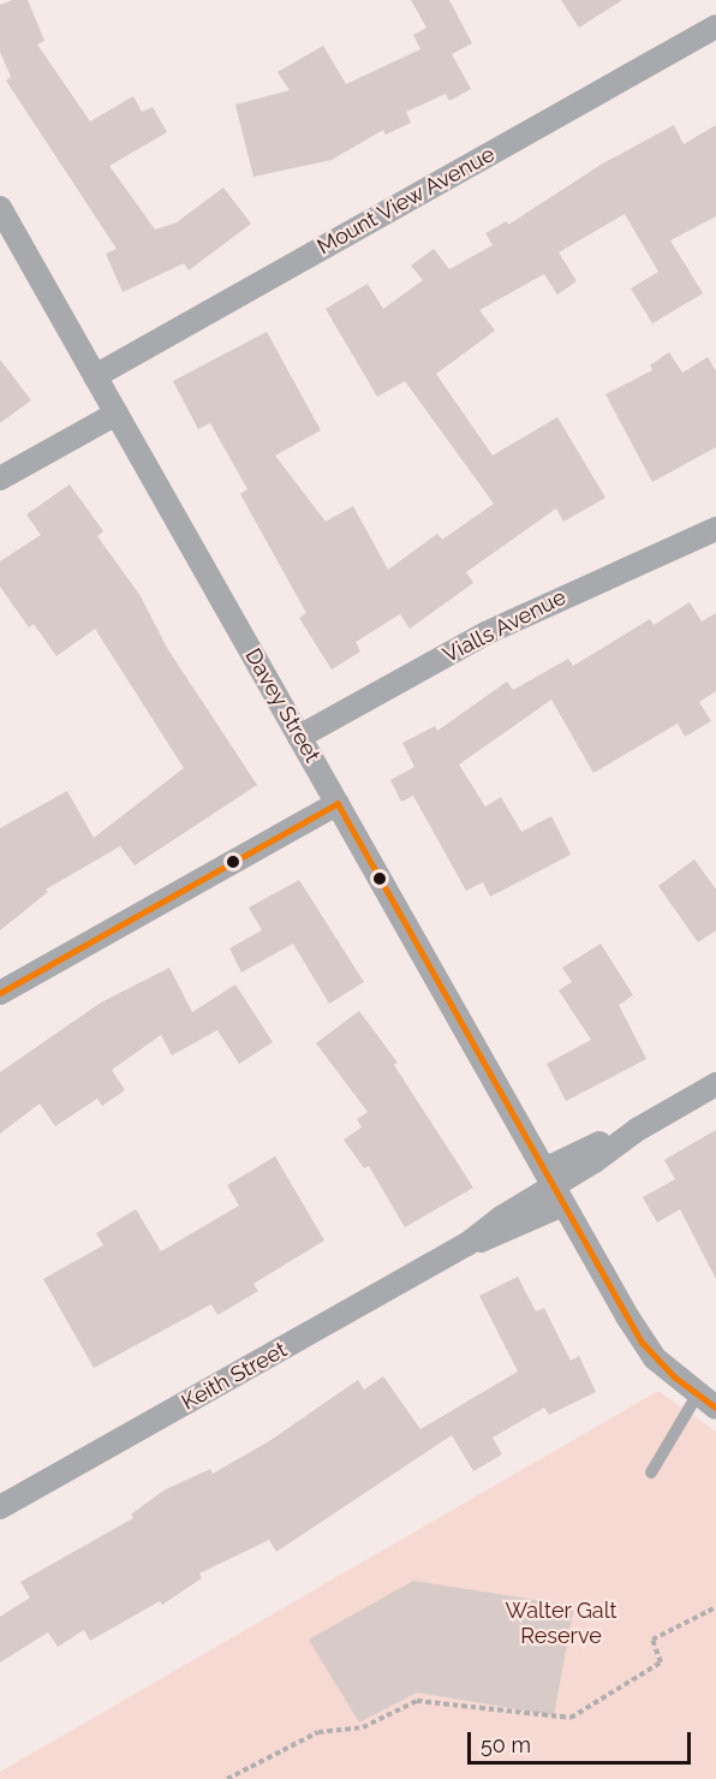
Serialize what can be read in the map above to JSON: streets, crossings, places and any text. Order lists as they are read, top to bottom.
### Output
{
  "streets": {
    "street": [
      "Mount View Avenue",
      "Vialls Avenue",
      "Davey Street",
      "Keith Street"
    ]
  },
  "crossings": [
    ["Mount View Avenue", "Davey Street"],
    ["Vialls Avenue", "Davey Street"],
    ["Davey Street", "Keith Street"]
  ],
  "parks": ["Walter Galt Reserve"],
  "scale_bar": "50 m"
}
